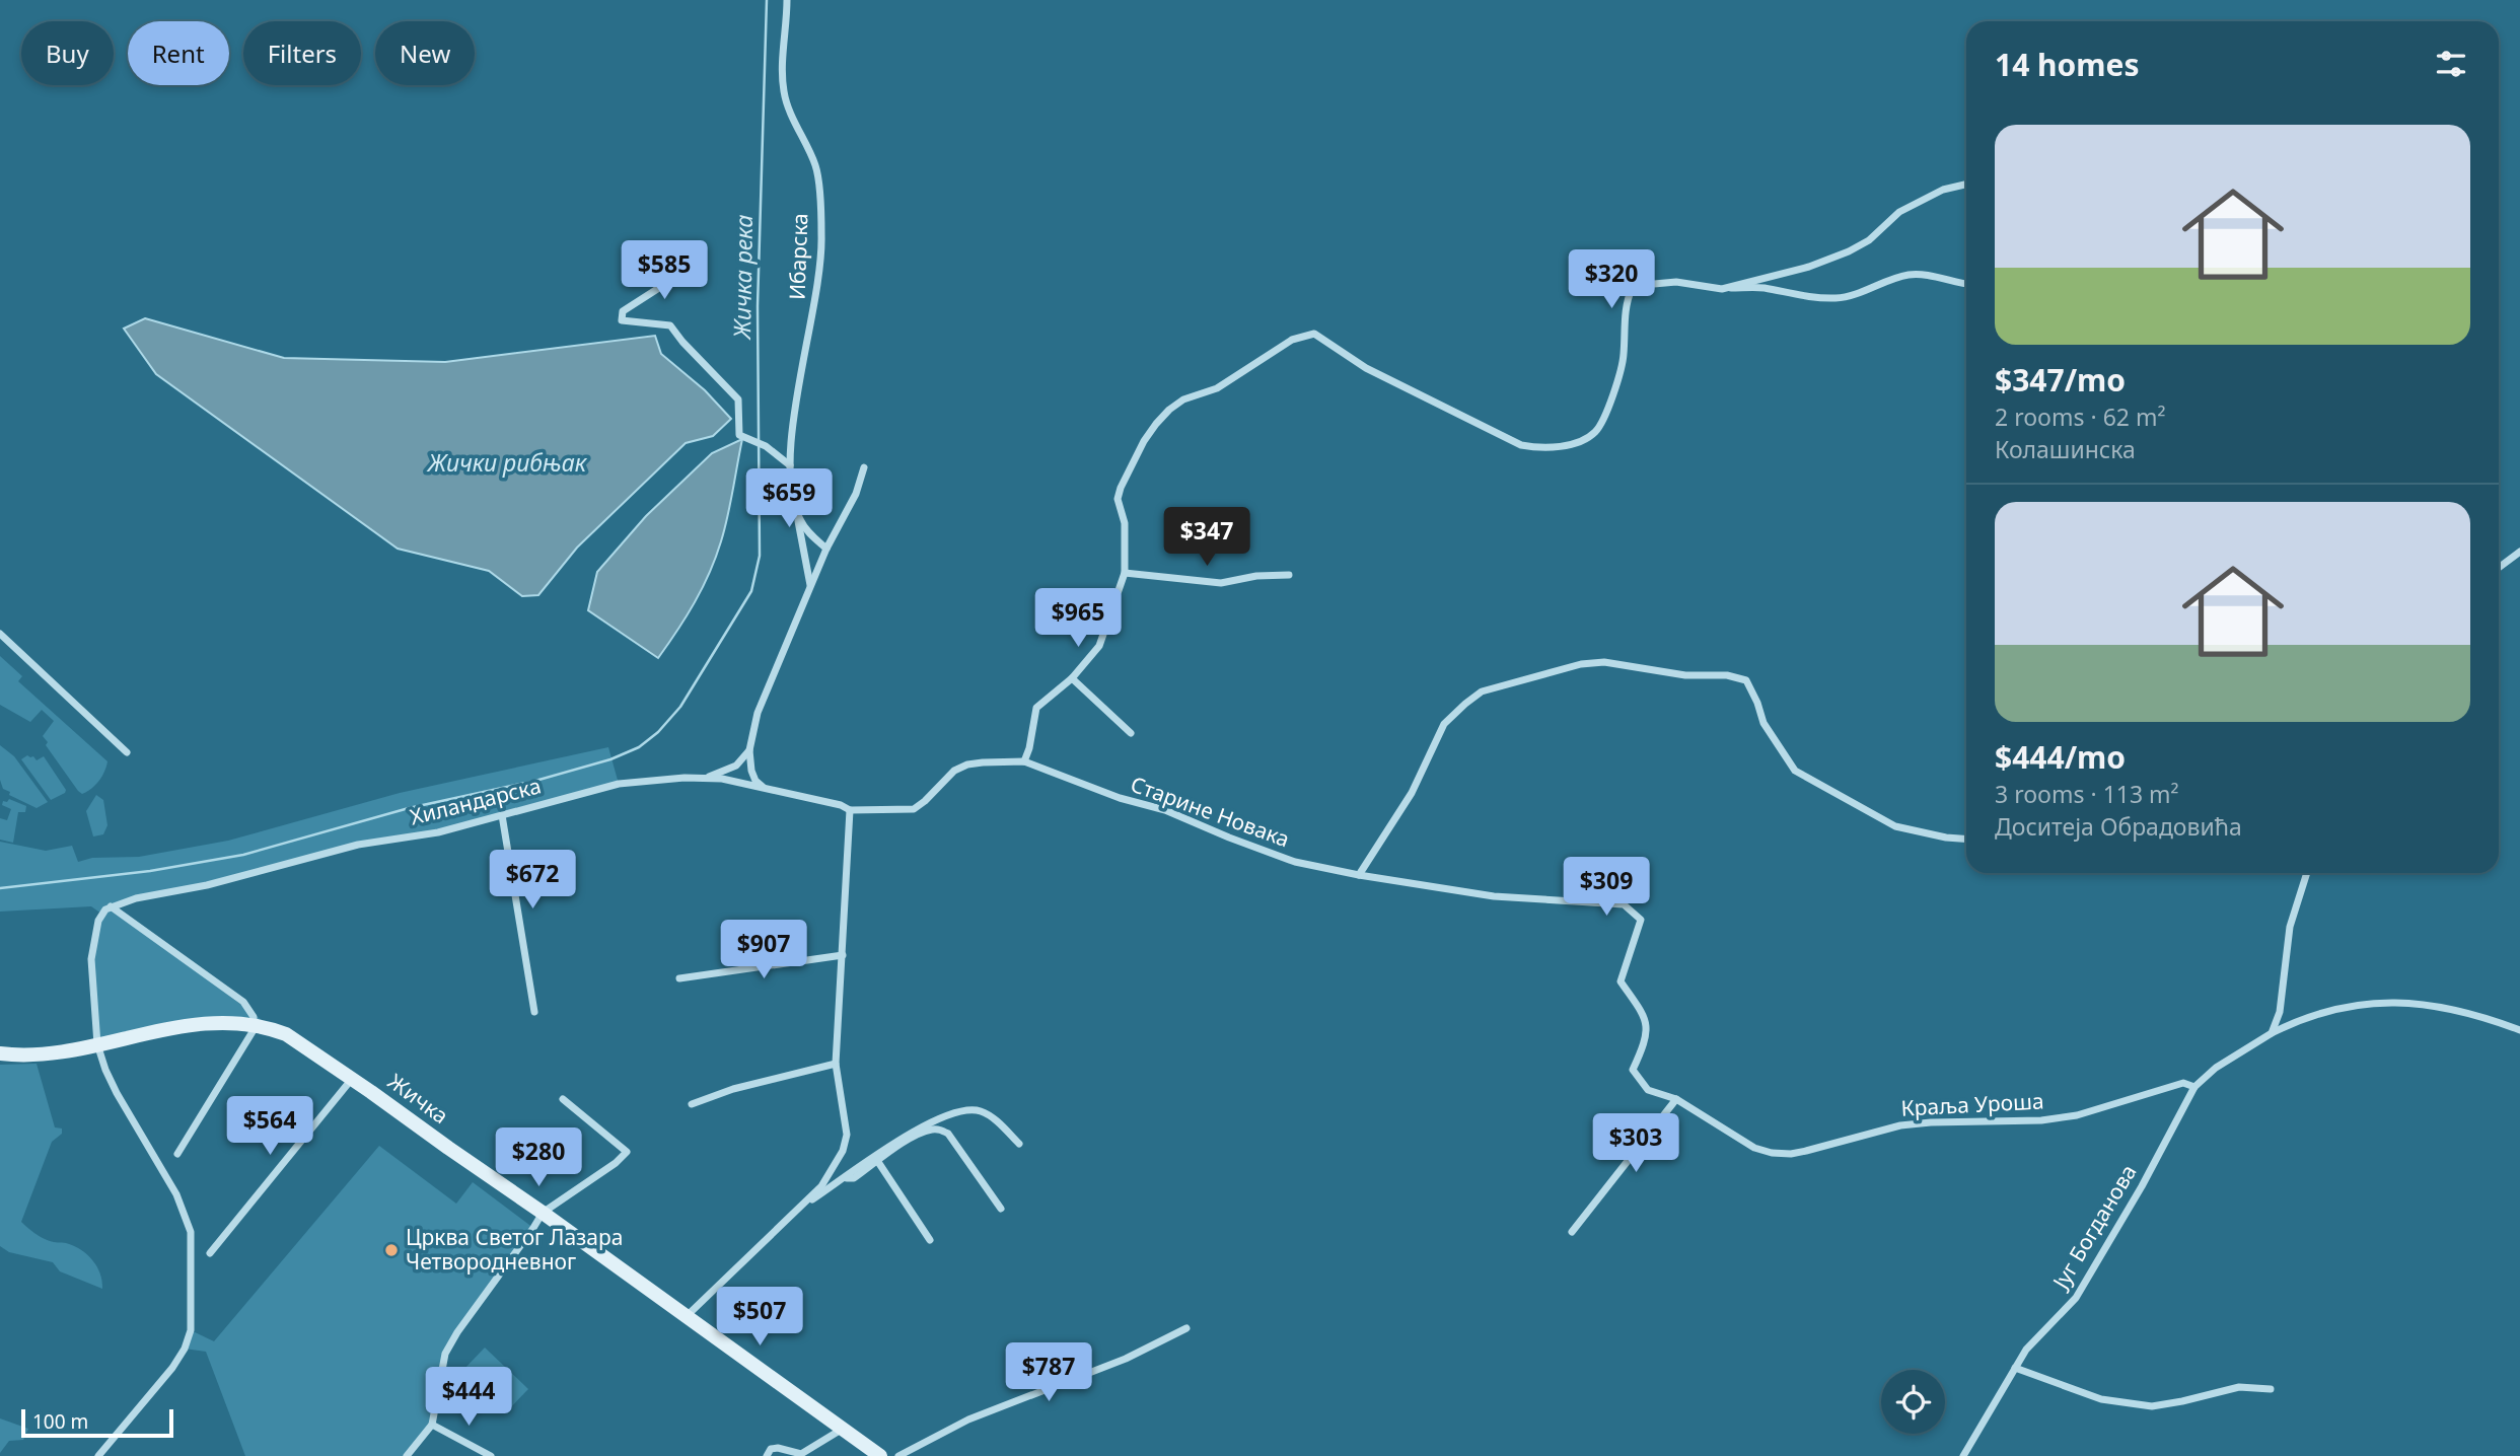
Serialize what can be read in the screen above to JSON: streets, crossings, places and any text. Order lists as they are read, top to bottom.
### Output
{
  "streets": {
    "main road": ["Жичка"],
    "street": [
      "Ибарска",
      "Хиландарска",
      "Старине Новака",
      "Краља Уроша",
      "Југ Богданова"
    ]
  },
  "crossings": [
    ["Хиландарска", "Старине Новака"],
    ["Старине Новака", "Краља Уроша"],
    ["Краља Уроша", "Југ Богданова"]
  ],
  "water": ["Жичка река", "Жички рибњак"],
  "places": ["Црква Светог Лазара Четвородневног"],
  "scale_bar": "100 m",
  "page": {
    "chip": [
      "Buy",
      "Rent",
      "Filters",
      "New"
    ],
    "heading": "14 homes",
    "list": [
      {
        "name": "$347/mo",
        "note": "2 rooms · 62 m² · Колашинска"
      },
      {
        "name": "$444/mo",
        "note": "3 rooms · 113 m² · Доситеја Обрадовића"
      }
    ],
    "price": [
      "$585",
      "$320",
      "$659",
      "$347",
      "$965",
      "$672",
      "$309",
      "$907",
      "$564",
      "$303",
      "$280",
      "$507",
      "$787",
      "$444"
    ],
    "scale": "100 m"
  }
}
